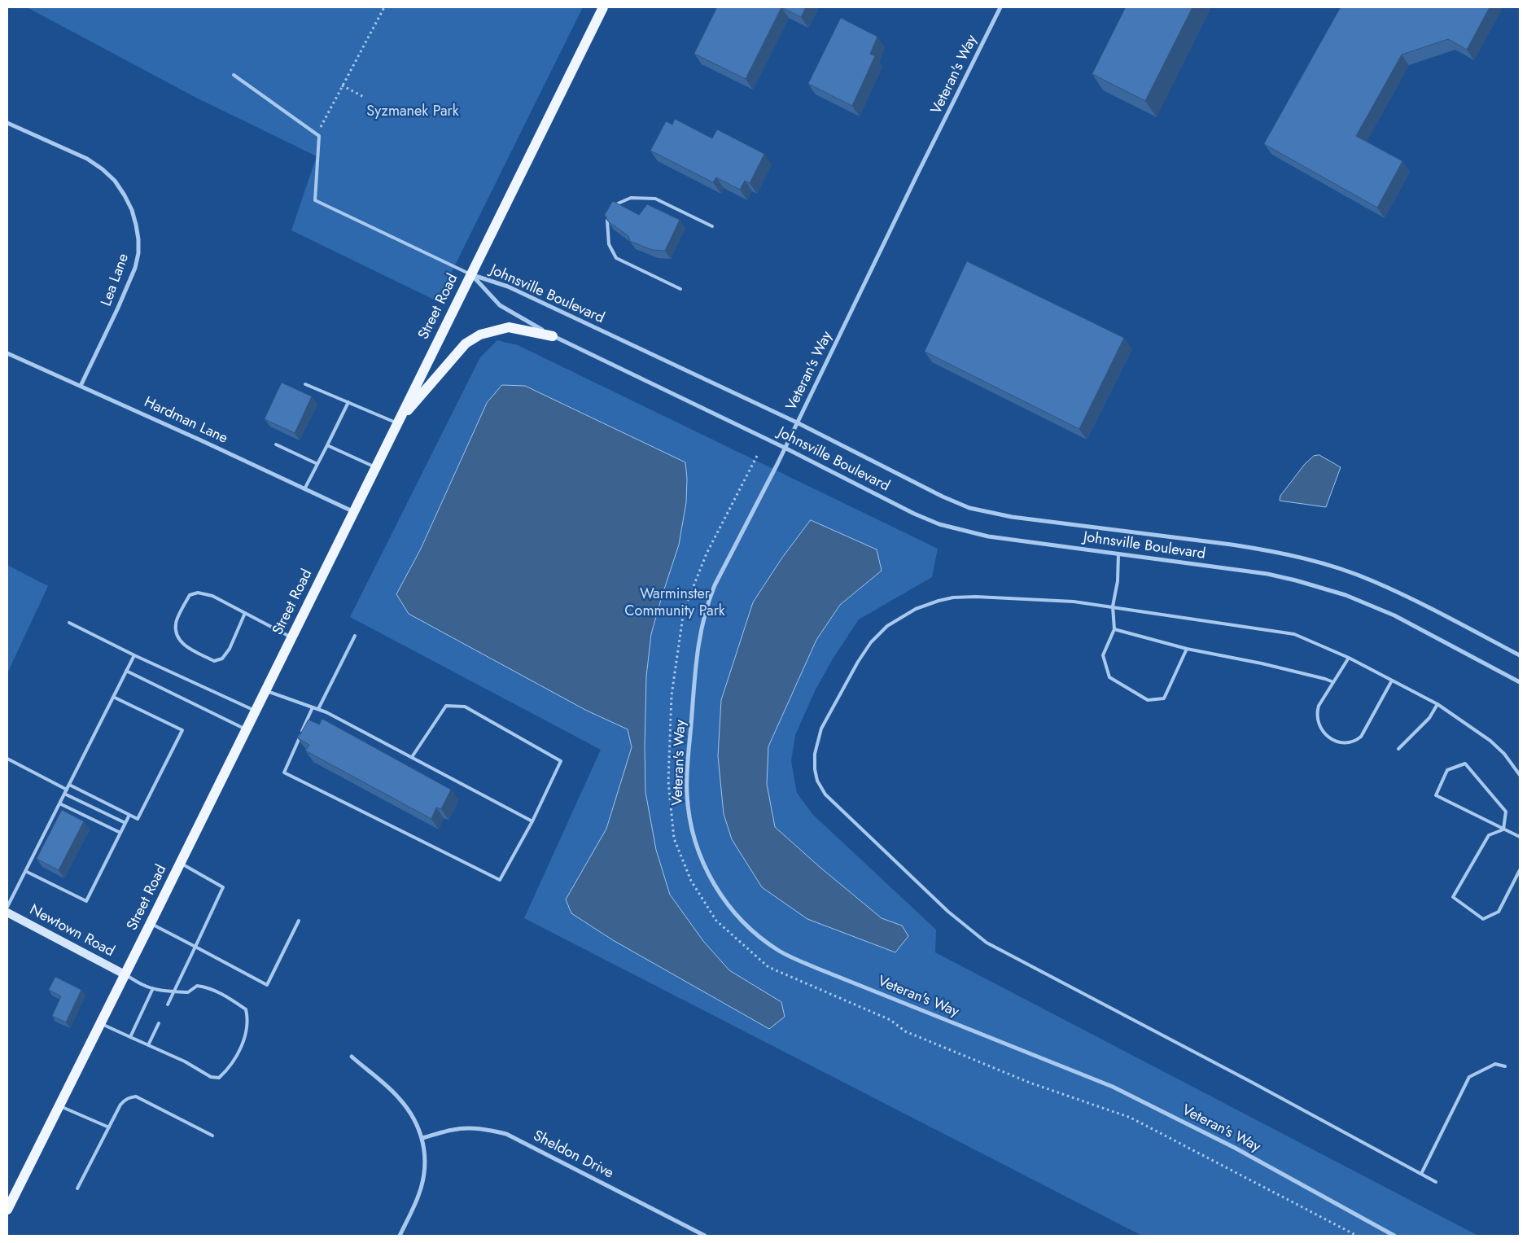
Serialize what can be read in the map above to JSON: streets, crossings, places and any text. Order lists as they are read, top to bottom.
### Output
{
  "streets": {
    "main road": ["Street Road"],
    "street": [
      "Veteran's Way",
      "Lea Lane",
      "Johnsville Boulevard",
      "Hardman Lane",
      "Newtown Road",
      "Sheldon Drive"
    ]
  },
  "crossings": [
    ["Veteran's Way", "Johnsville Boulevard"],
    ["Lea Lane", "Hardman Lane"],
    ["Johnsville Boulevard", "Street Road"],
    ["Street Road", "Hardman Lane"],
    ["Street Road", "Newtown Road"]
  ],
  "parks": ["Syzmanek Park", "Warminster Community Park"]
}
